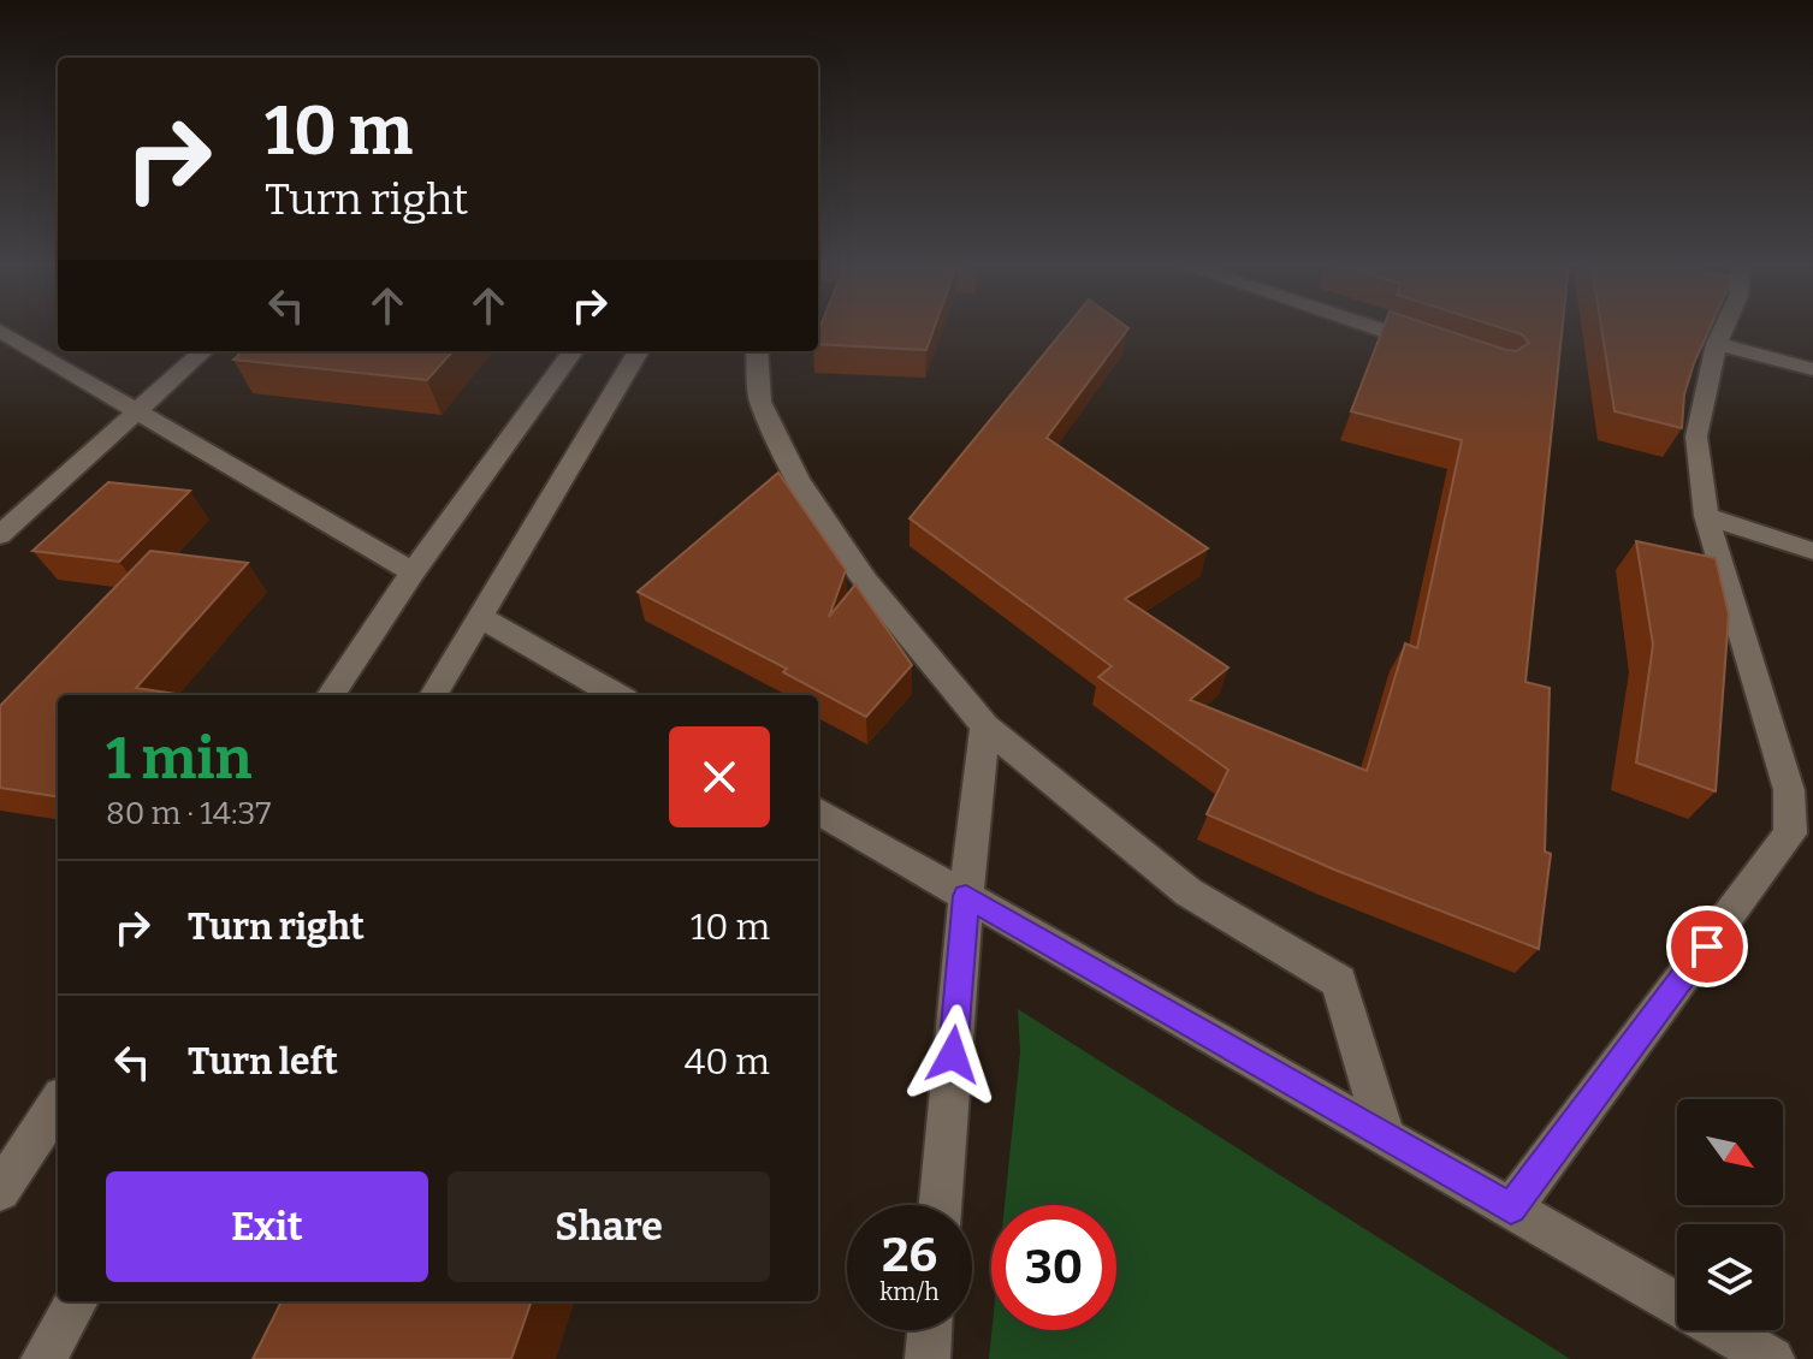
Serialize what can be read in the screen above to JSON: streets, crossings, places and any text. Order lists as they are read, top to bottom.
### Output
{
  "north": "bottom right",
  "page": {
    "turn": ["10 m", "Turn right"],
    "heading": ["1 min", "80 m · 14:37"],
    "list": [
      {
        "name": "Turn right",
        "value": "10 m"
      },
      {
        "name": "Turn left",
        "value": "40 m"
      }
    ],
    "buttons": ["Exit", "Share"],
    "speed": "26 km/h",
    "limit": "30"
  }
}
